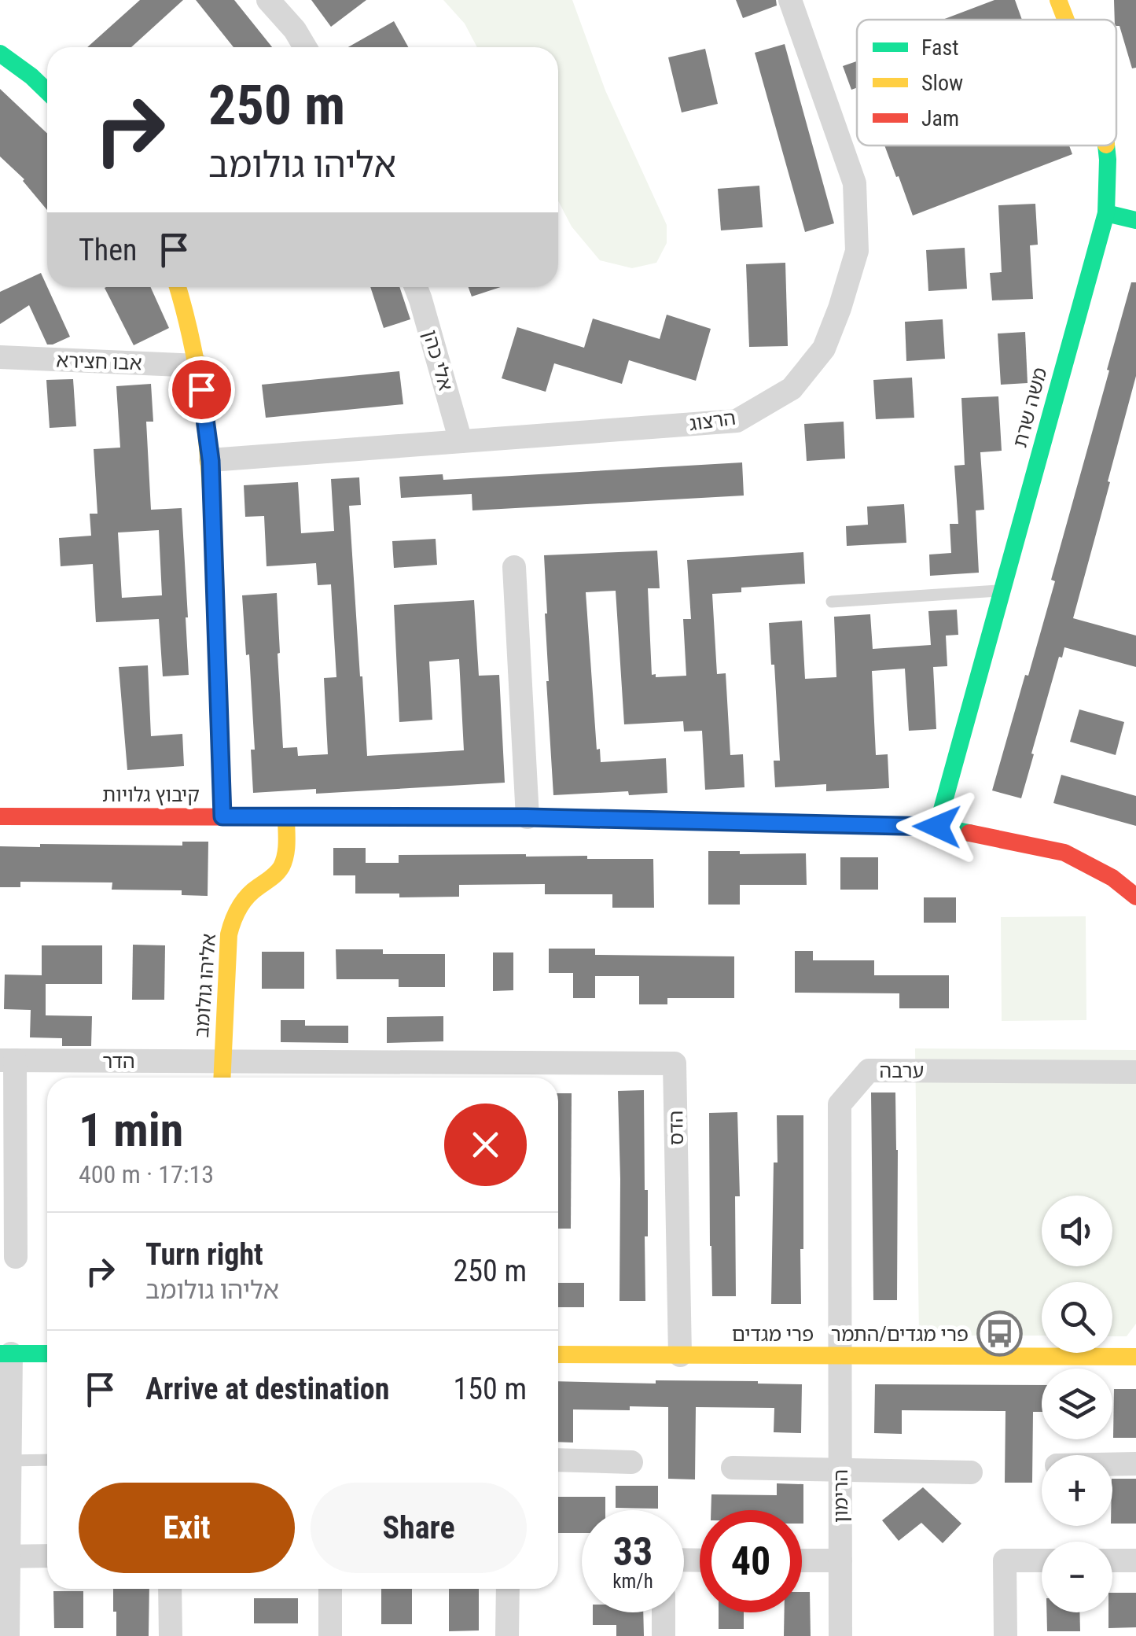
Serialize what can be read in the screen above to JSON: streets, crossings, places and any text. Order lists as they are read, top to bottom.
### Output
{
  "streets": {
    "street": [
      "אלי כהן",
      "אבו חצירא",
      "משה שרת",
      "הרצוג",
      "קיבוץ גלויות",
      "אליהו גולומב",
      "הדר",
      "ערבה",
      "הדס",
      "פרי מגדים",
      "הרימון"
    ]
  },
  "crossings": [
    ["אלי כהן", "הרצוג"],
    ["משה שרת", "קיבוץ גלויות"],
    ["קיבוץ גלויות", "אליהו גולומב"],
    ["אליהו גולומב", "הדר"],
    ["אליהו גולומב", "הדס"],
    ["הדר", "הדס"],
    ["ערבה", "פרי מגדים"],
    ["ערבה", "הרימון"],
    ["הדס", "פרי מגדים"],
    ["פרי מגדים", "הרימון"]
  ],
  "places": {
    "bus stop": ["פרי מגדים/התמר"]
  },
  "legend": ["Fast", "Slow", "Jam"],
  "page": {
    "turn": ["250 m", "אליהו גולומב"],
    "then": "Then",
    "heading": ["1 min", "400 m · 17:13"],
    "map_buttons": ["+", "−"],
    "list": [
      {
        "name": "Turn right",
        "note": "אליהו גולומב",
        "value": "250 m"
      },
      {
        "name": "Arrive at destination",
        "value": "150 m"
      }
    ],
    "buttons": ["Exit", "Share"],
    "speed": "33 km/h",
    "limit": "40"
  }
}
